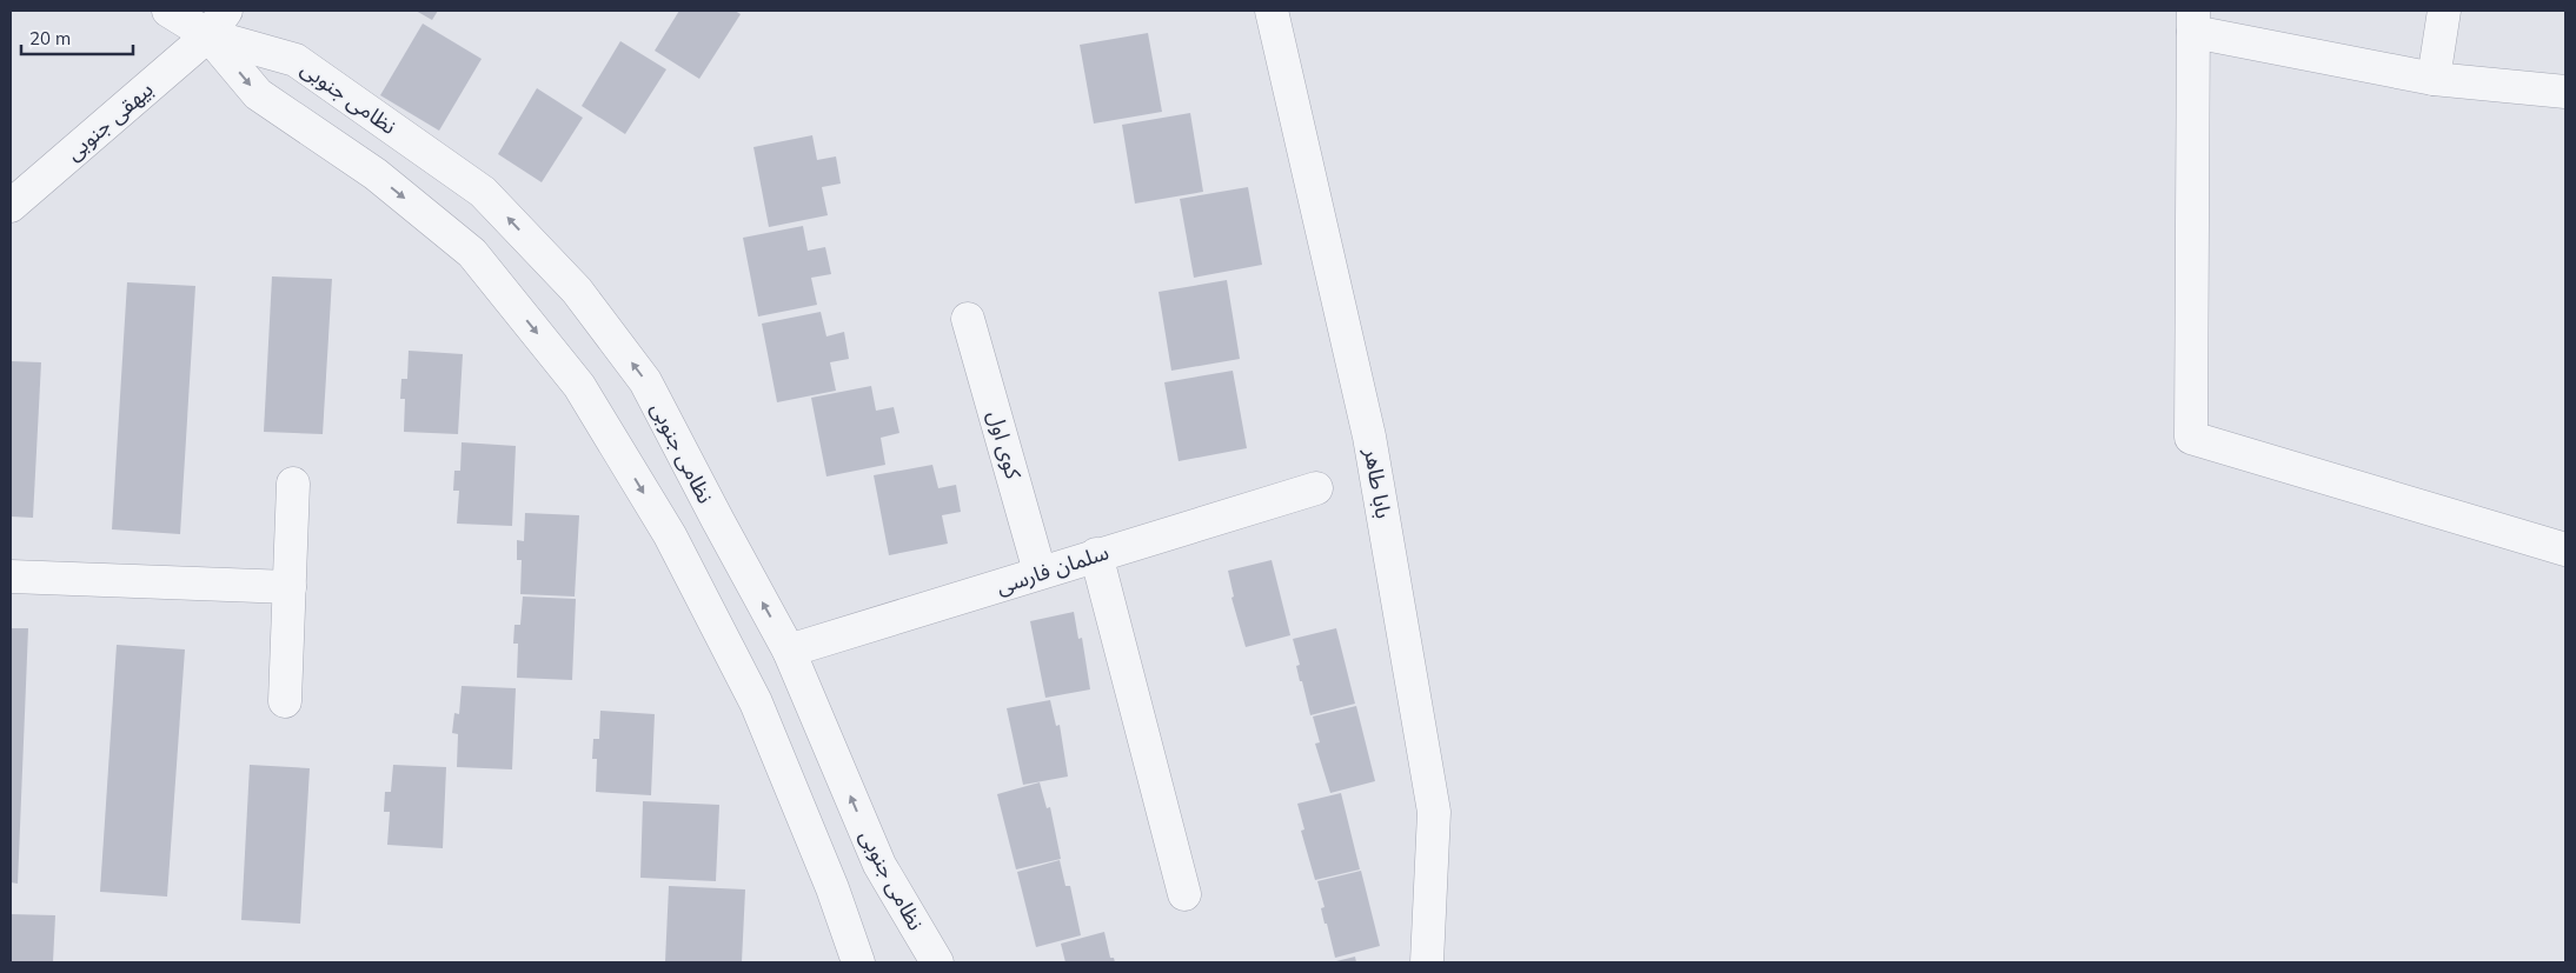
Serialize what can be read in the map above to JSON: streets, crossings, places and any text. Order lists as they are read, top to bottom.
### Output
{
  "streets": {
    "street": [
      "نظامی جنوبی",
      "بیهقی جنوبی",
      "کوی اول",
      "بابا طاهر",
      "سلمان فارسی"
    ]
  },
  "crossings": [
    ["نظامی جنوبی", "بیهقی جنوبی"],
    ["نظامی جنوبی", "سلمان فارسی"],
    ["کوی اول", "سلمان فارسی"]
  ],
  "scale_bar": "20 m"
}
